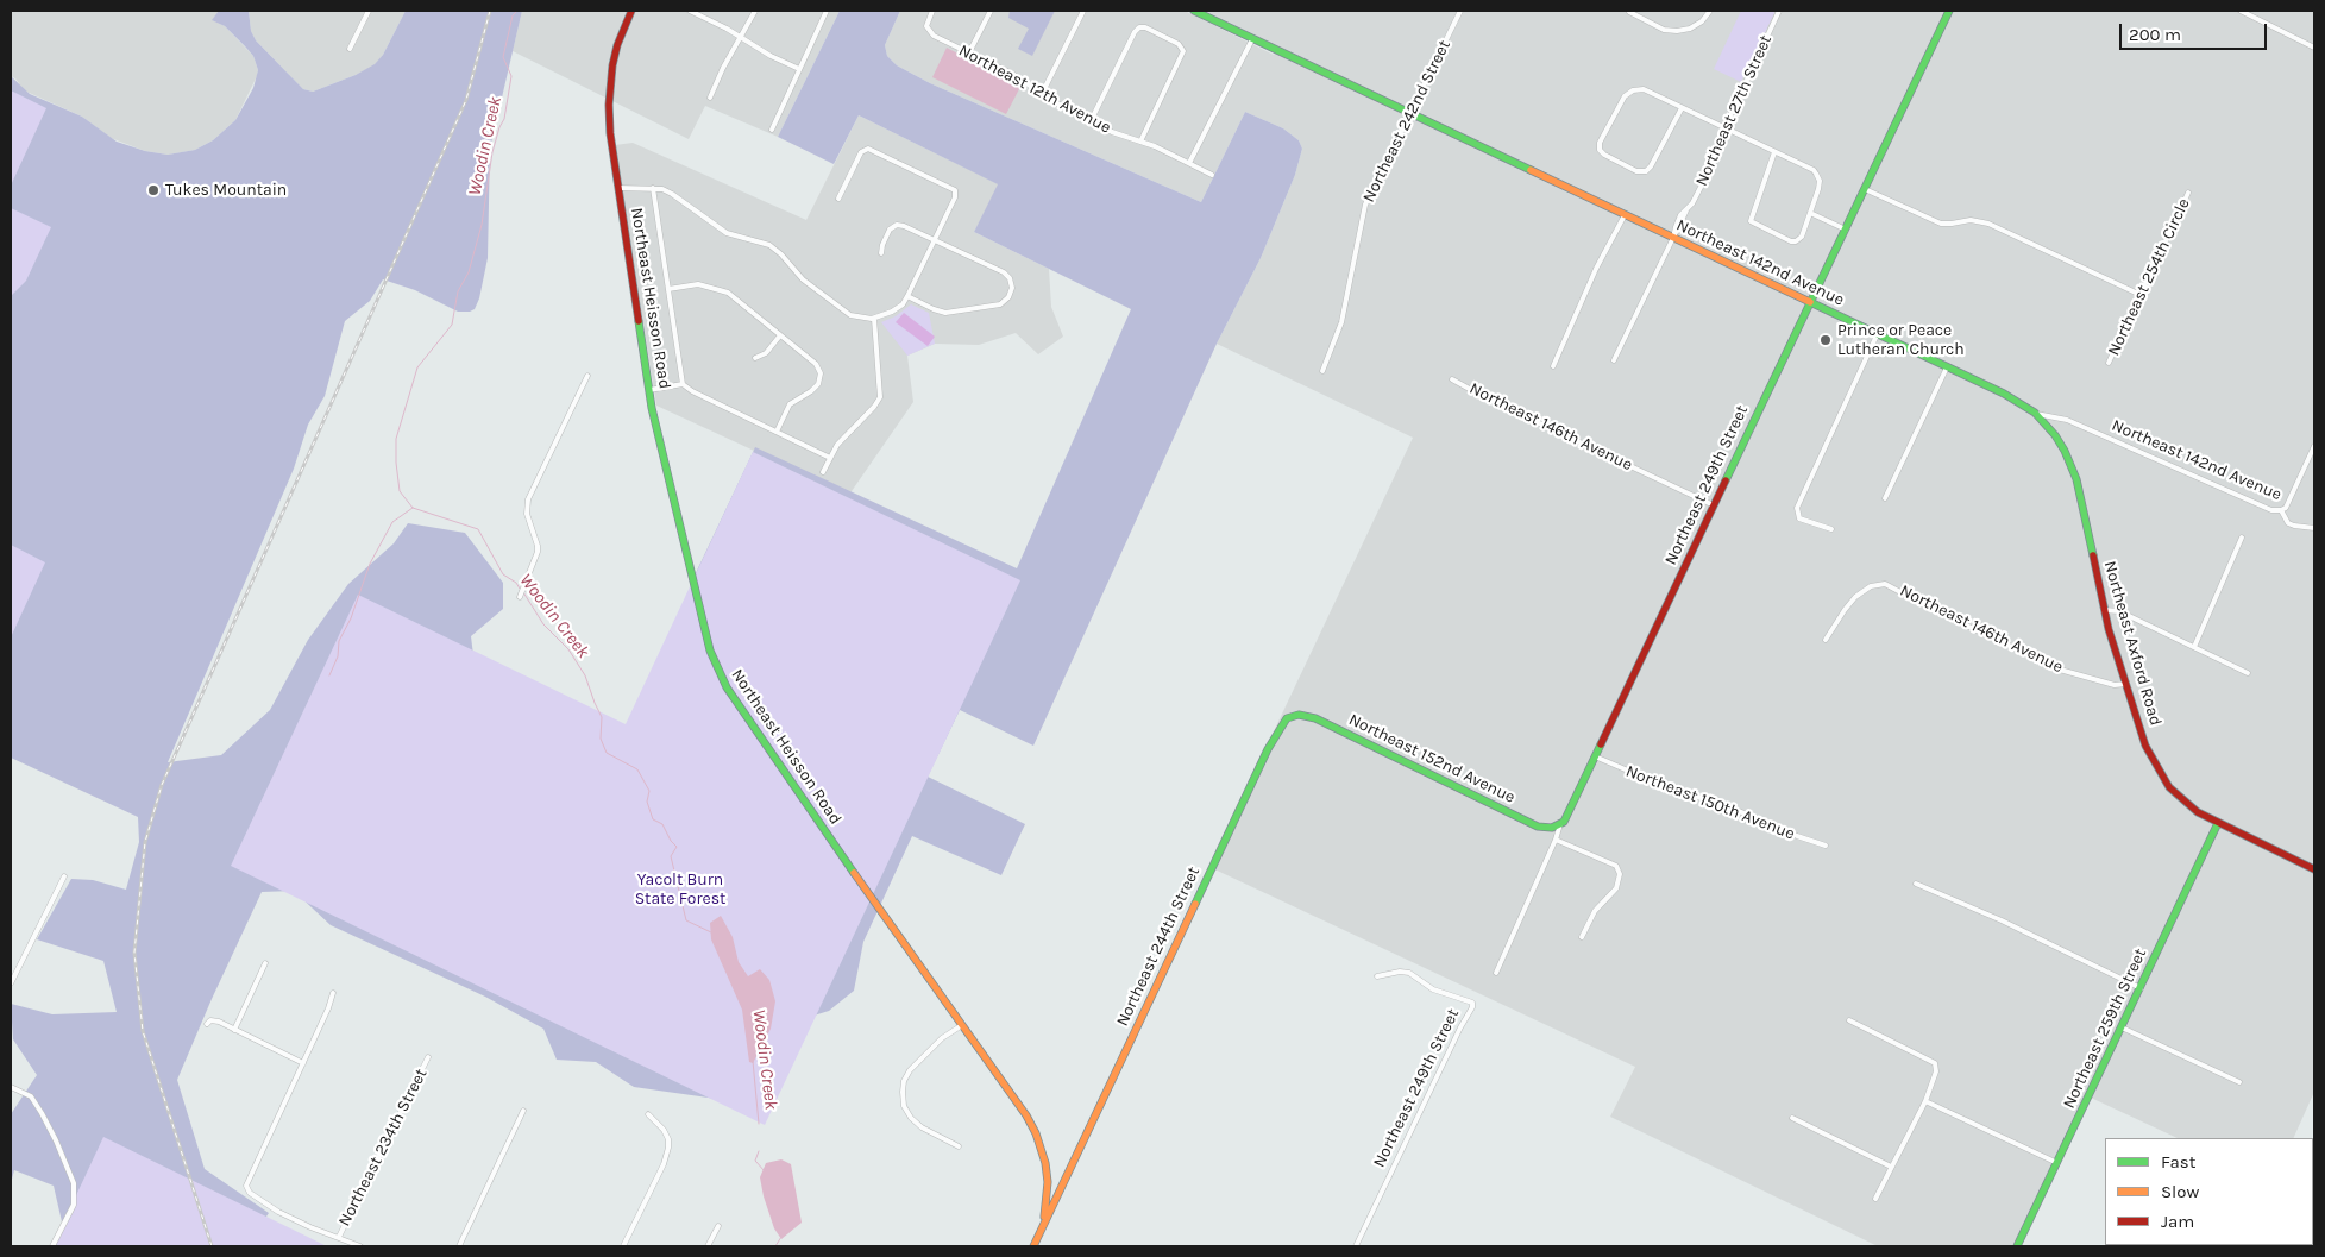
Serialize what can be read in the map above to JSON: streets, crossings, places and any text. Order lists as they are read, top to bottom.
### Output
{
  "streets": {
    "street": [
      "Northeast 12th Avenue",
      "Northeast 27th Street",
      "Northeast 242nd Street",
      "Northeast 142nd Avenue",
      "Northeast 254th Circle",
      "Northeast Heisson Road",
      "Northeast 146th Avenue",
      "Northeast 249th Street",
      "Northeast Axford Road",
      "Northeast 152nd Avenue",
      "Northeast 150th Avenue",
      "Northeast 244th Street",
      "Northeast 259th Street",
      "Northeast 234th Street"
    ]
  },
  "crossings": [
    ["Northeast 27th Street", "Northeast 142nd Avenue"],
    ["Northeast 242nd Street", "Northeast 142nd Avenue"],
    ["Northeast 142nd Avenue", "Northeast 249th Street"],
    ["Northeast 142nd Avenue", "Northeast Axford Road"],
    ["Northeast Heisson Road", "Northeast 244th Street"],
    ["Northeast 146th Avenue", "Northeast 249th Street"],
    ["Northeast 146th Avenue", "Northeast Axford Road"],
    ["Northeast 249th Street", "Northeast 152nd Avenue"],
    ["Northeast 249th Street", "Northeast 150th Avenue"],
    ["Northeast Axford Road", "Northeast 259th Street"],
    ["Northeast 152nd Avenue", "Northeast 244th Street"]
  ],
  "water": ["Woodin Creek"],
  "parks": ["Yacolt Burn State Forest"],
  "places": ["Tukes Mountain", "Prince or Peace Lutheran Church"],
  "legend": ["Fast", "Slow", "Jam"],
  "scale_bar": "200 m"
}
